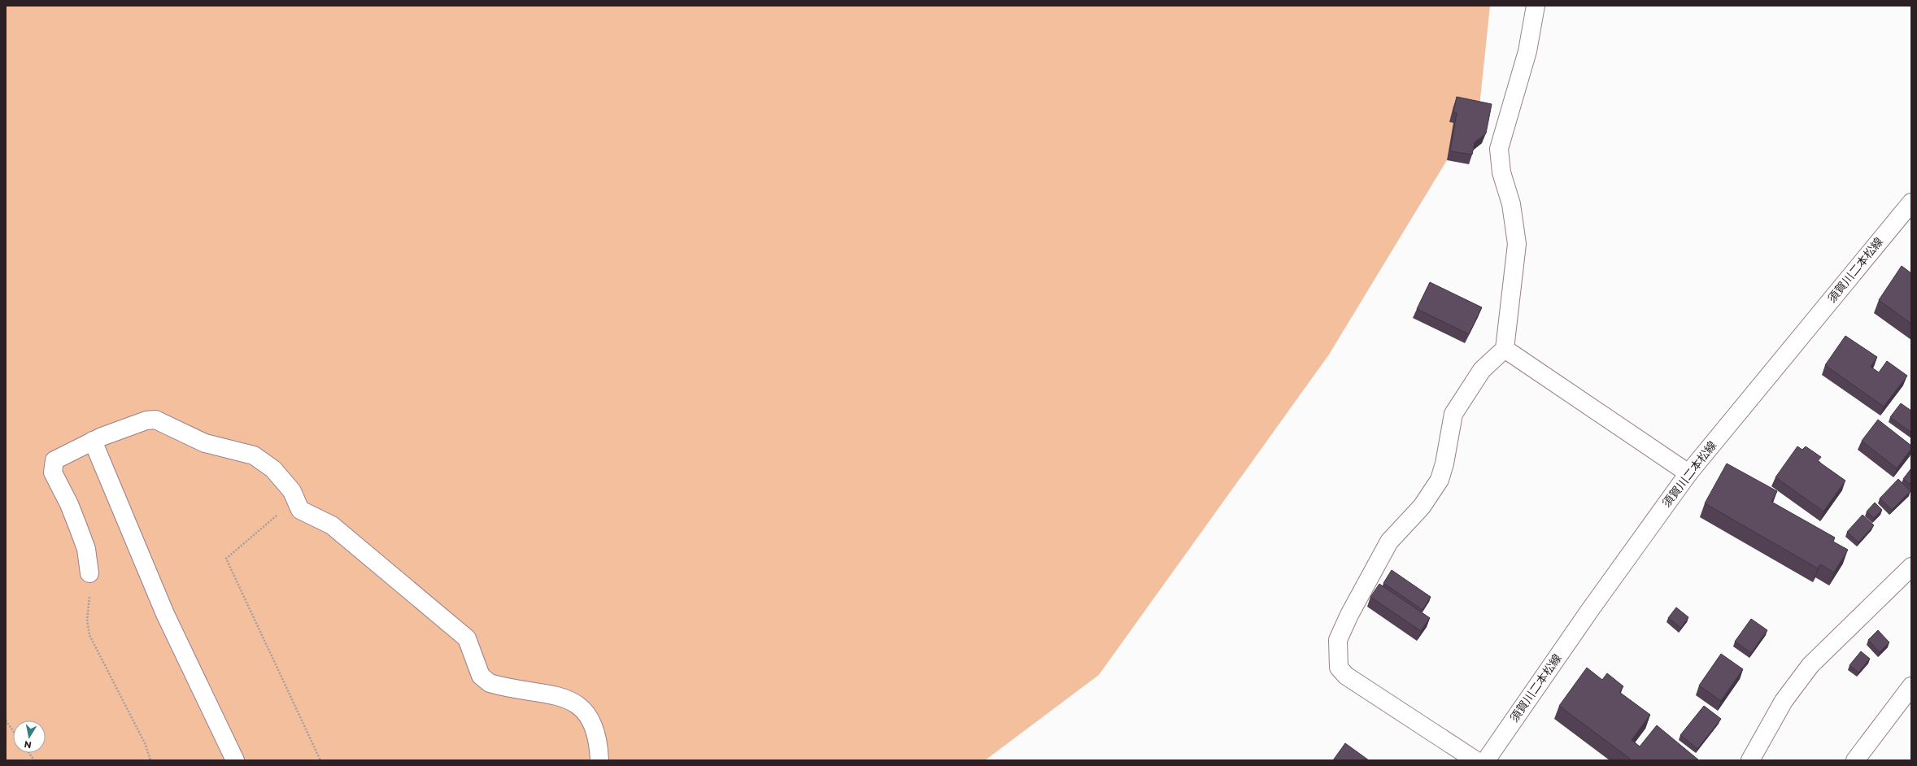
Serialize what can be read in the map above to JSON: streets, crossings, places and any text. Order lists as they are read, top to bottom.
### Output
{
  "streets": {
    "street": ["須賀川二本松線"]
  },
  "north": "bottom"
}
